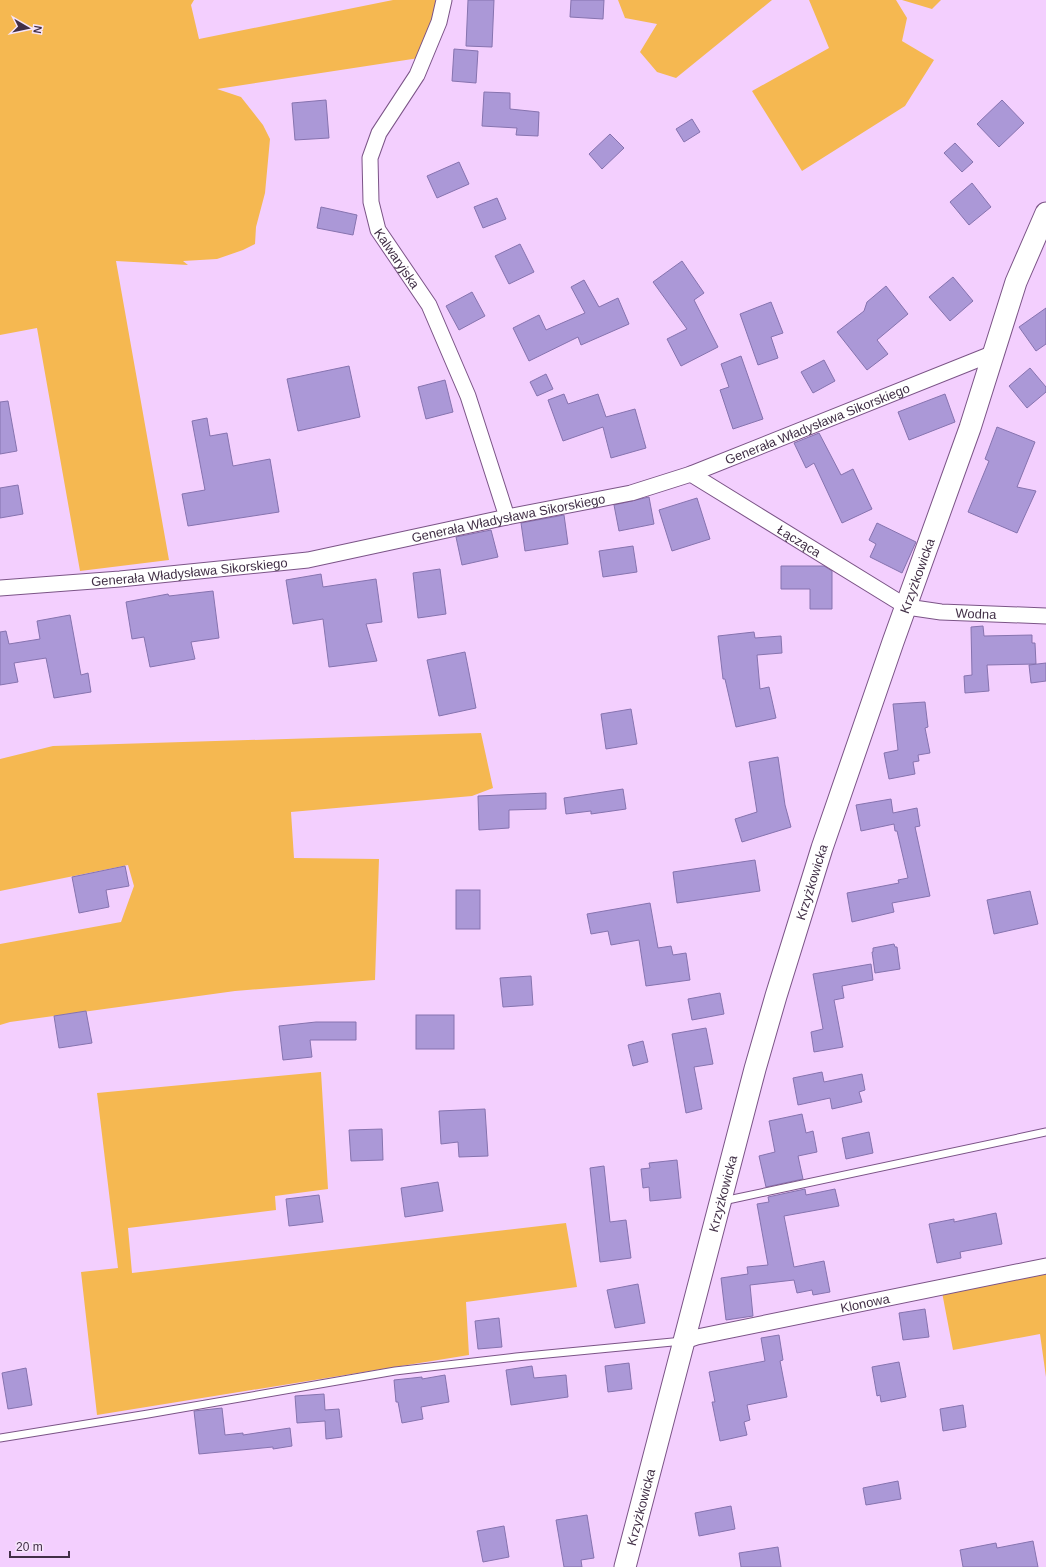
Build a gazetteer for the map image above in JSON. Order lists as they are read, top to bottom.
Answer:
{
  "streets": {
    "street": [
      "Kalwaryjska",
      "Generała Władysława Sikorskiego",
      "Łącząca",
      "Krzyżkowicka",
      "Wodna",
      "Klonowa"
    ]
  },
  "crossings": [
    ["Kalwaryjska", "Generała Władysława Sikorskiego"],
    ["Generała Władysława Sikorskiego", "Łącząca"],
    ["Generała Władysława Sikorskiego", "Krzyżkowicka"],
    ["Łącząca", "Krzyżkowicka"],
    ["Łącząca", "Wodna"],
    ["Krzyżkowicka", "Wodna"],
    ["Krzyżkowicka", "Klonowa"]
  ],
  "scale_bar": "20 m",
  "north": "right"
}
